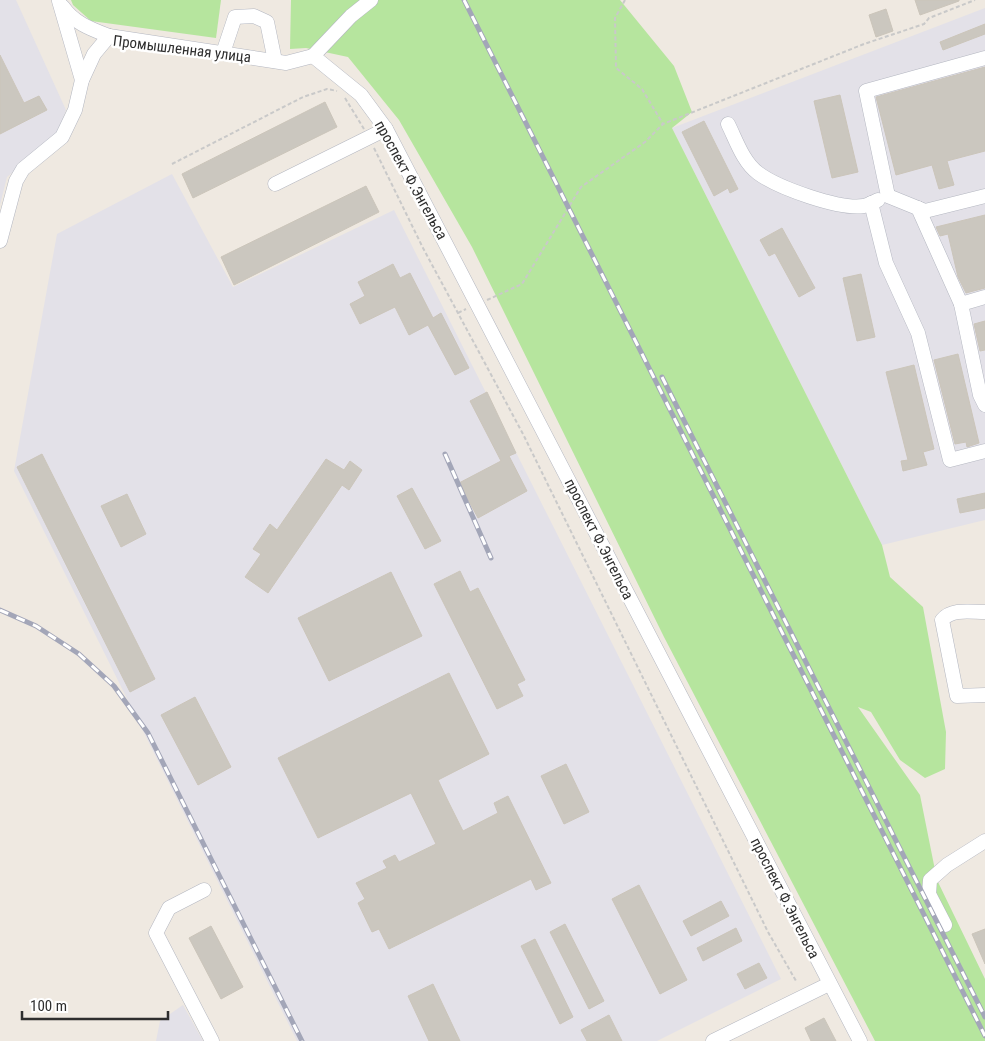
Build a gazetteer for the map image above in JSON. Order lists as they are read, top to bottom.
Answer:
{
  "streets": {
    "street": ["Промышленная улица", "проспект Ф.Энгельса"]
  },
  "crossings": [
    ["Промышленная улица", "проспект Ф.Энгельса"]
  ],
  "scale_bar": "100 m"
}
